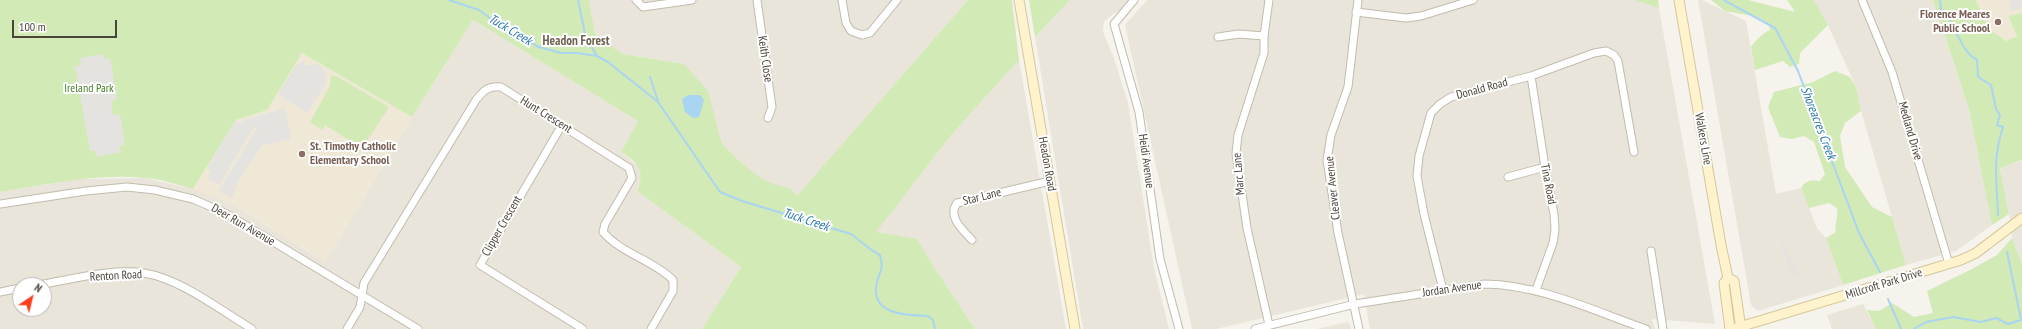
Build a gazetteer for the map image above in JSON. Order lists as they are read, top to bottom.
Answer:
{
  "streets": {
    "street": [
      "Keith Close",
      "Donald Road",
      "Hunt Crescent",
      "Medland Drive",
      "Walkers Line",
      "Heidi Avenue",
      "Headon Road",
      "Marc Lane",
      "Tina Road",
      "Cleaver Avenue",
      "Star Lane",
      "Deer Run Avenue",
      "Clipper Crescent",
      "Renton Road",
      "Millcroft Park Drive",
      "Jordan Avenue"
    ]
  },
  "crossings": [
    ["Donald Road", "Tina Road"],
    ["Donald Road", "Jordan Avenue"],
    ["Hunt Crescent", "Deer Run Avenue"],
    ["Hunt Crescent", "Clipper Crescent"],
    ["Medland Drive", "Millcroft Park Drive"],
    ["Walkers Line", "Millcroft Park Drive"],
    ["Headon Road", "Star Lane"],
    ["Marc Lane", "Jordan Avenue"],
    ["Tina Road", "Jordan Avenue"],
    ["Cleaver Avenue", "Jordan Avenue"]
  ],
  "districts": ["Headon Forest"],
  "water": ["Tuck Creek", "Shoreacres Creek"],
  "parks": ["Ireland Park"],
  "places": ["Florence Meares Public School", "St. Timothy Catholic Elementary School"],
  "scale_bar": "100 m",
  "north": "top right"
}
